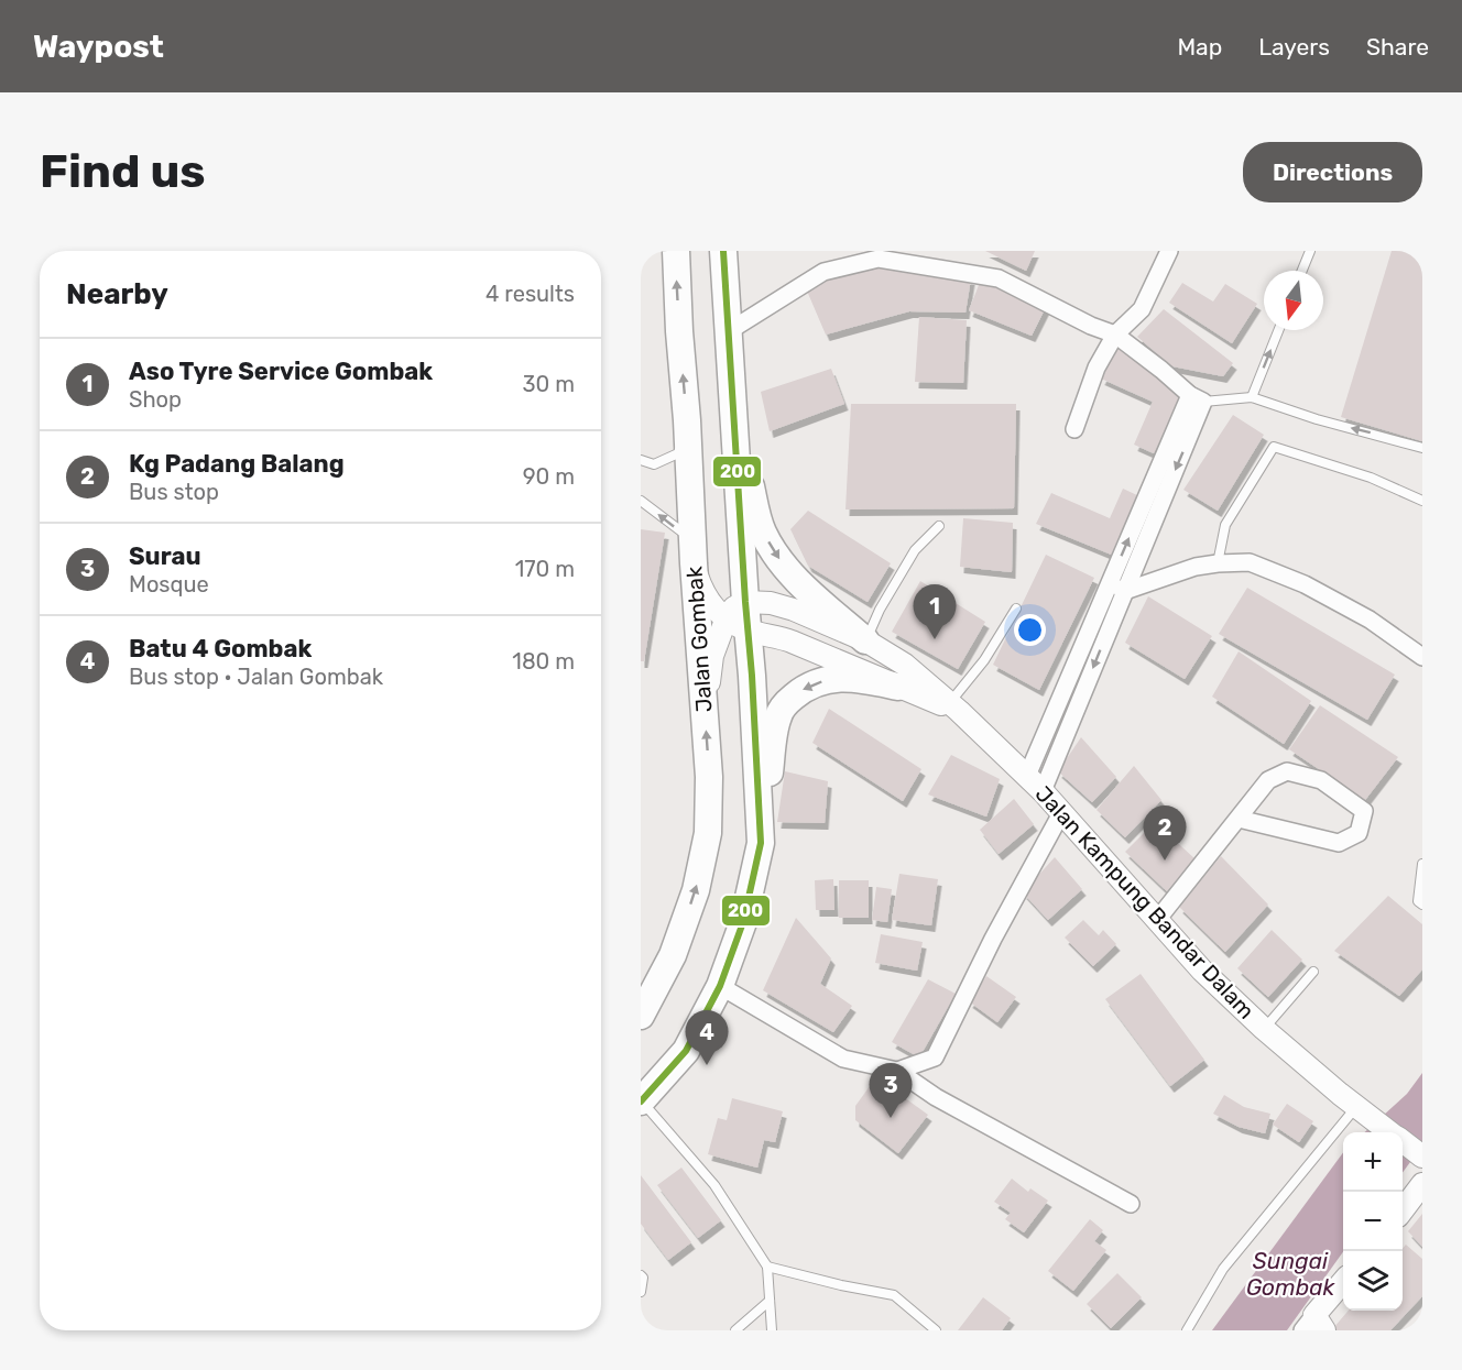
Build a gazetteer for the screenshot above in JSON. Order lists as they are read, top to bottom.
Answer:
{
  "streets": {
    "main road": ["Jalan Gombak"],
    "street": ["Jalan Kampung Bandar Dalam"]
  },
  "water": ["Sungai Gombak"],
  "lines": ["transit line 200"],
  "north": "bottom",
  "page": {
    "header": "Waypost",
    "nav": ["Map", "Layers", "Share"],
    "buttons": "Directions",
    "title": "Find us",
    "heading": ["Nearby", "4 results"],
    "list": [
      {
        "mark": "1",
        "name": "Aso Tyre Service Gombak",
        "note": "Shop",
        "value": "30 m"
      },
      {
        "mark": "2",
        "name": "Kg Padang Balang",
        "note": "Bus stop",
        "value": "90 m"
      },
      {
        "mark": "3",
        "name": "Surau",
        "note": "Mosque",
        "value": "170 m"
      },
      {
        "mark": "4",
        "name": "Batu 4 Gombak",
        "note": "Bus stop · Jalan Gombak",
        "value": "180 m"
      }
    ],
    "pins": [
      "1",
      "2",
      "4",
      "3"
    ],
    "map_buttons": ["+", "−"]
  }
}
